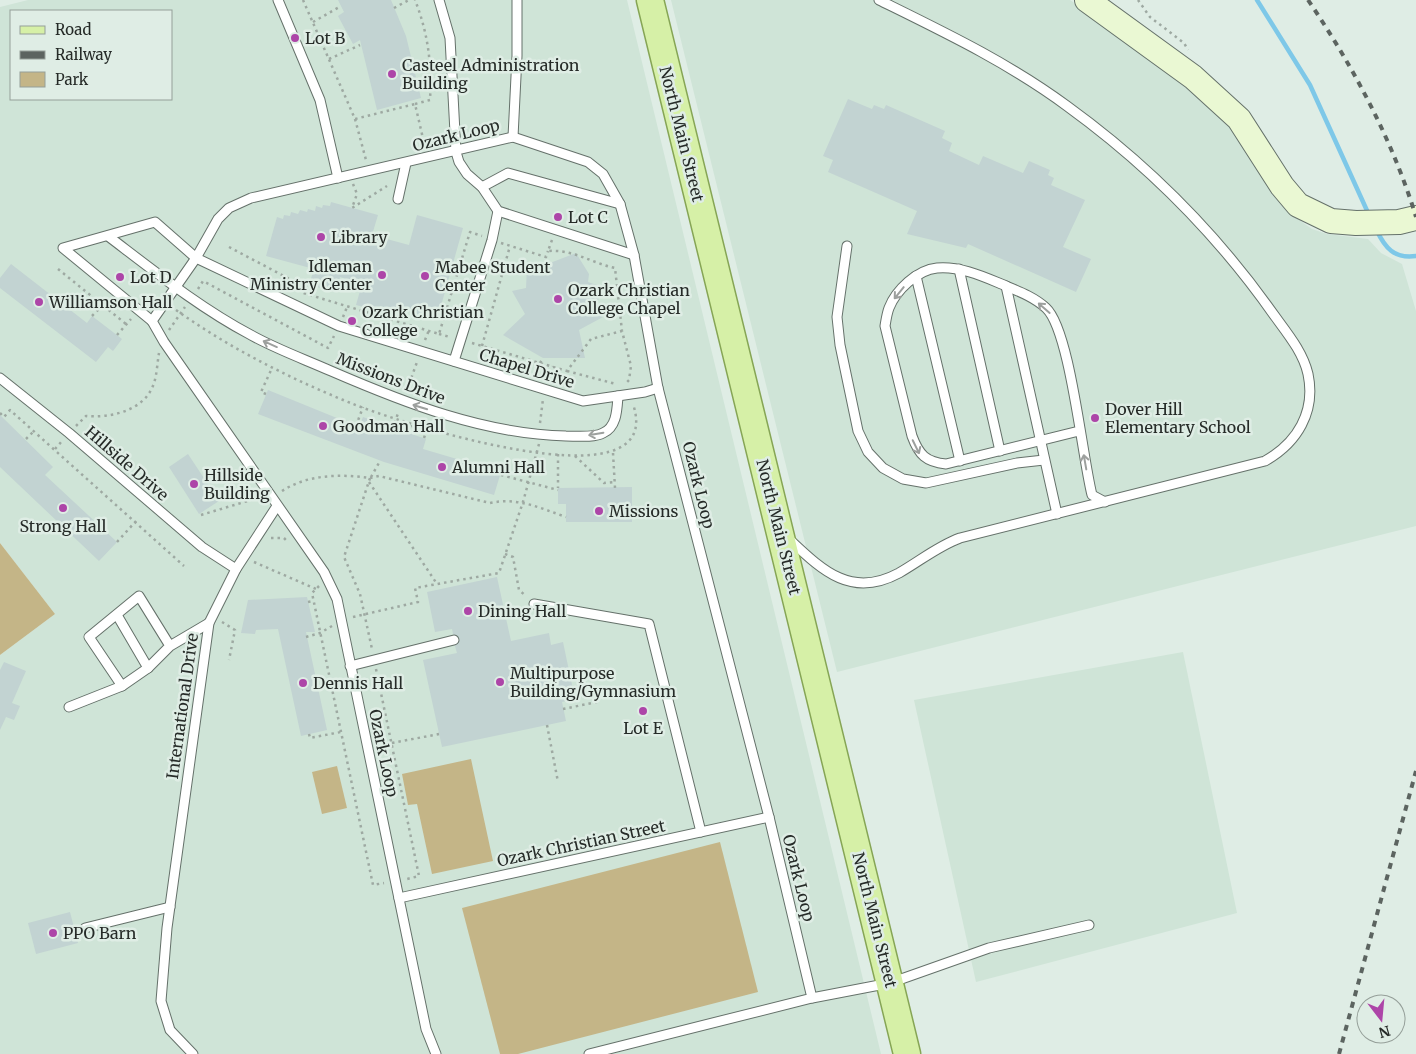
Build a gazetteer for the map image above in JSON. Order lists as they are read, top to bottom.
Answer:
{
  "streets": {
    "main road": ["North Main Street"],
    "lane": [
      "Ozark Loop",
      "Chapel Drive",
      "Missions Drive",
      "Hillside Drive",
      "International Drive",
      "Ozark Christian Street"
    ]
  },
  "crossings": [
    ["Ozark Loop", "Chapel Drive"],
    ["Ozark Loop", "Missions Drive"],
    ["Ozark Loop", "International Drive"],
    ["Ozark Loop", "Ozark Christian Street"],
    ["Chapel Drive", "Missions Drive"],
    ["Hillside Drive", "International Drive"]
  ],
  "one_way": ["Missions Drive"],
  "places": [
    "Lot B",
    "Casteel Administration Building",
    "Lot C",
    "Library",
    "Idleman Ministry Center",
    "Mabee Student Center",
    "Lot D",
    "Ozark Christian College Chapel",
    "Williamson Hall",
    "Ozark Christian College",
    "Dover Hill Elementary School",
    "Goodman Hall",
    "Alumni Hall",
    "Hillside Building",
    "Strong Hall",
    "Missions",
    "Dining Hall",
    "Multipurpose Building/Gymnasium",
    "Dennis Hall",
    "Lot E",
    "PPO Barn"
  ],
  "legend": ["Road", "Railway", "Park"],
  "north": "bottom"
}
